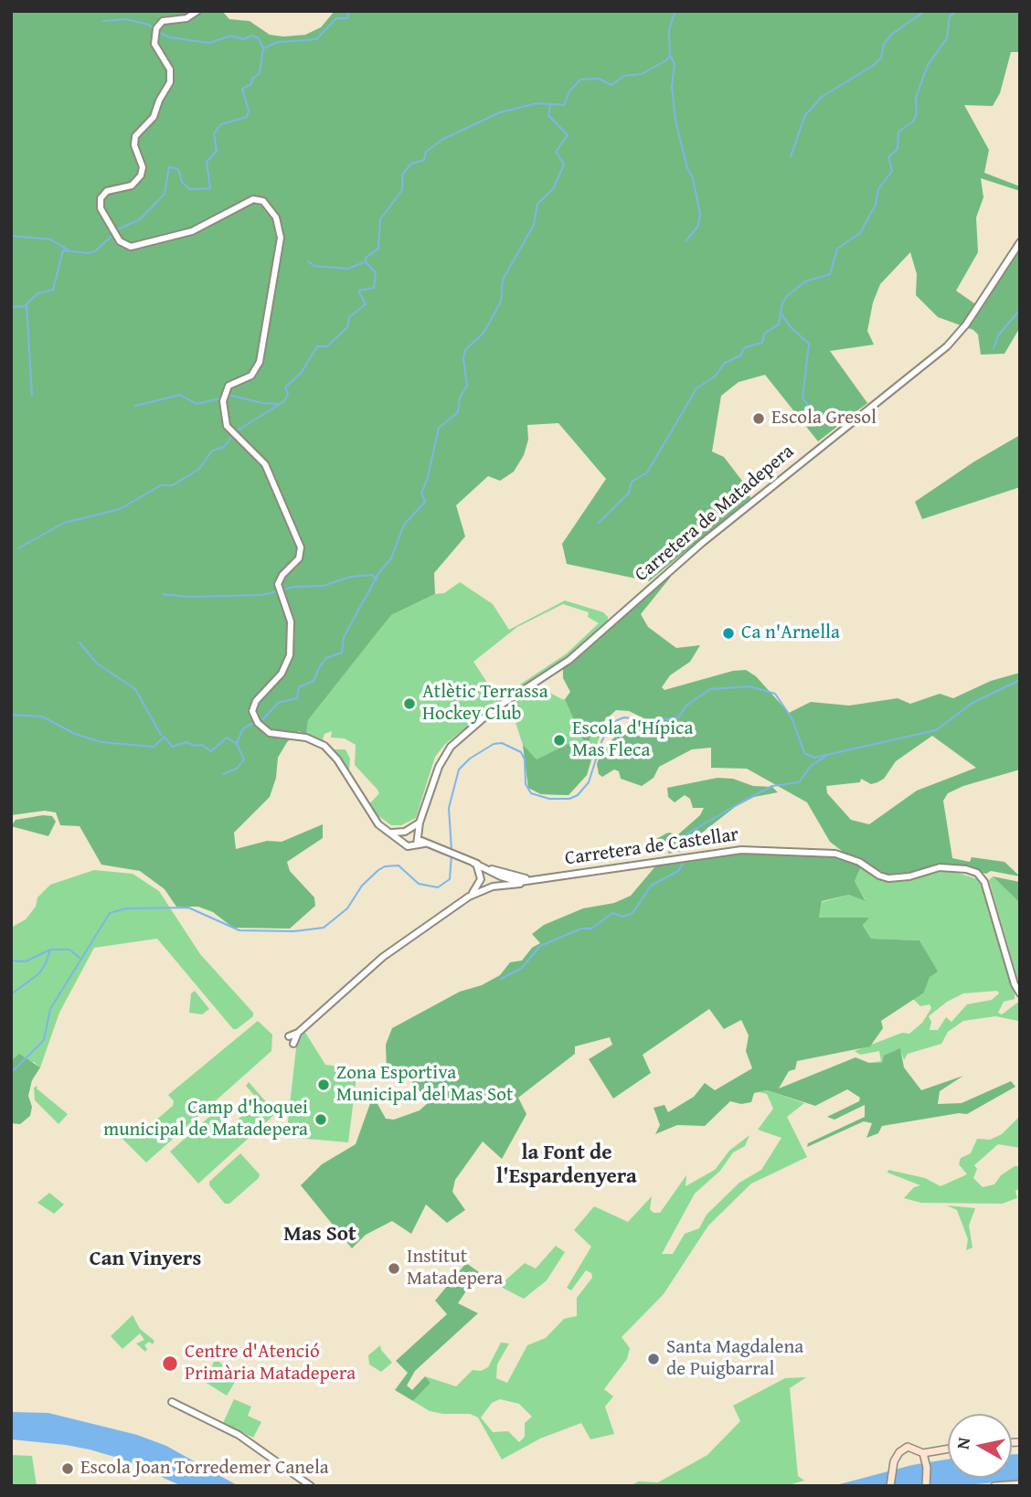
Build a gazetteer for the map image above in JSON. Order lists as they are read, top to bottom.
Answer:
{
  "streets": {
    "street": ["Carretera de Matadepera", "Carretera de Castellar"]
  },
  "districts": ["la Font de l'Espardenyera", "Mas Sot", "Can Vinyers"],
  "places": [
    "Escola Gresol",
    "Ca n'Arnella",
    "Atlètic Terrassa Hockey Club",
    "Escola d'Hípica Mas Fleca",
    "Zona Esportiva Municipal del Mas Sot",
    "Camp d'hoquei municipal de Matadepera",
    "Institut Matadepera",
    "Santa Magdalena de Puigbarral",
    "Centre d'Atenció Primària Matadepera",
    "Escola Joan Torredemer Canela"
  ],
  "north": "left"
}
